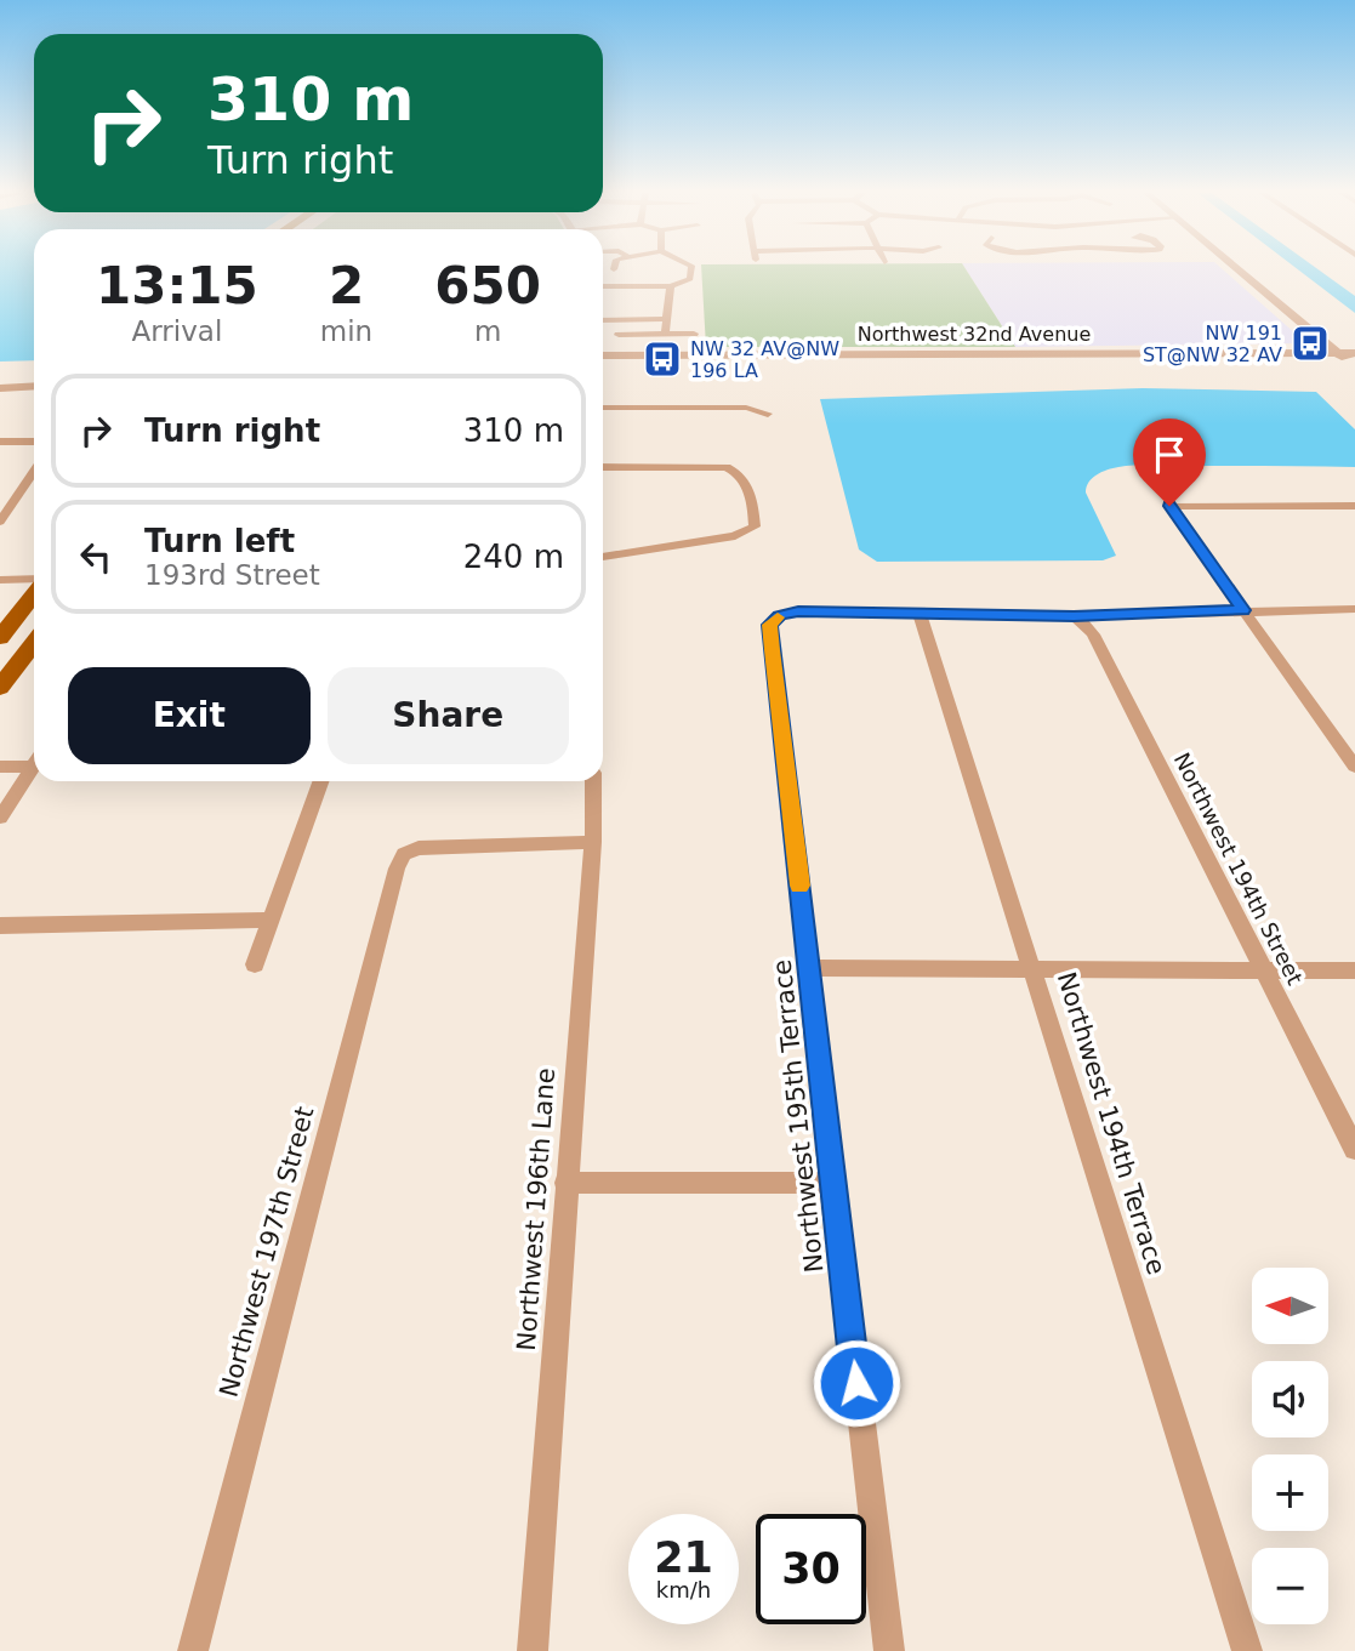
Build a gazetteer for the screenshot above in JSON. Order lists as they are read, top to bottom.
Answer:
{
  "streets": {
    "street": [
      "Northwest 32nd Avenue",
      "Northwest 194th Street",
      "Northwest 195th Terrace",
      "Northwest 194th Terrace",
      "Northwest 196th Lane",
      "Northwest 197th Street"
    ]
  },
  "crossings": [
    ["Northwest 195th Terrace", "Northwest 194th Terrace"],
    ["Northwest 196th Lane", "Northwest 197th Street"]
  ],
  "places": {
    "bus stop": ["NW 191 ST@NW 32 AV", "NW 32 AV@NW 196 LA"]
  },
  "north": "left",
  "page": {
    "turn": ["310 m", "Turn right"],
    "eta": [
      "13:15",
      "Arrival",
      "2",
      "min",
      "650",
      "m"
    ],
    "list": [
      {
        "name": "Turn right",
        "value": "310 m"
      },
      {
        "name": "Turn left",
        "note": "193rd Street",
        "value": "240 m"
      }
    ],
    "buttons": ["Exit", "Share"],
    "map_buttons": ["+", "−"],
    "speed": "21 km/h",
    "limit": "30"
  }
}
